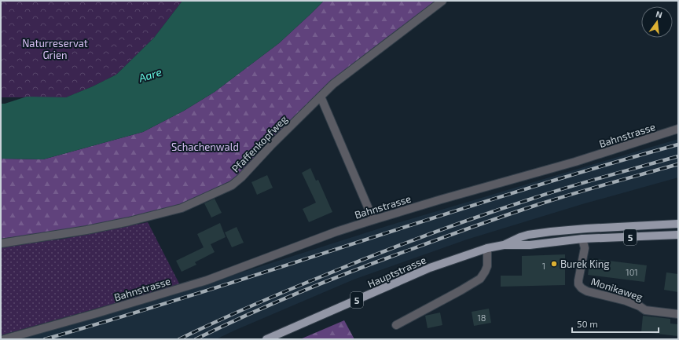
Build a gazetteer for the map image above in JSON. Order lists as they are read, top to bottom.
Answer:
{
  "streets": {
    "main road": ["5", "Hauptstrasse"],
    "street": ["Bahnstrasse", "Pfaffenkopfweg", "Monikaweg"]
  },
  "crossings": [
    ["Hauptstrasse", "Monikaweg"]
  ],
  "water": ["Aare"],
  "parks": ["Naturreservat Grien", "Schachenwald"],
  "places": ["Burek King"],
  "house_numbers": ["1", "101", "18"],
  "scale_bar": "50 m",
  "north": "top"
}
